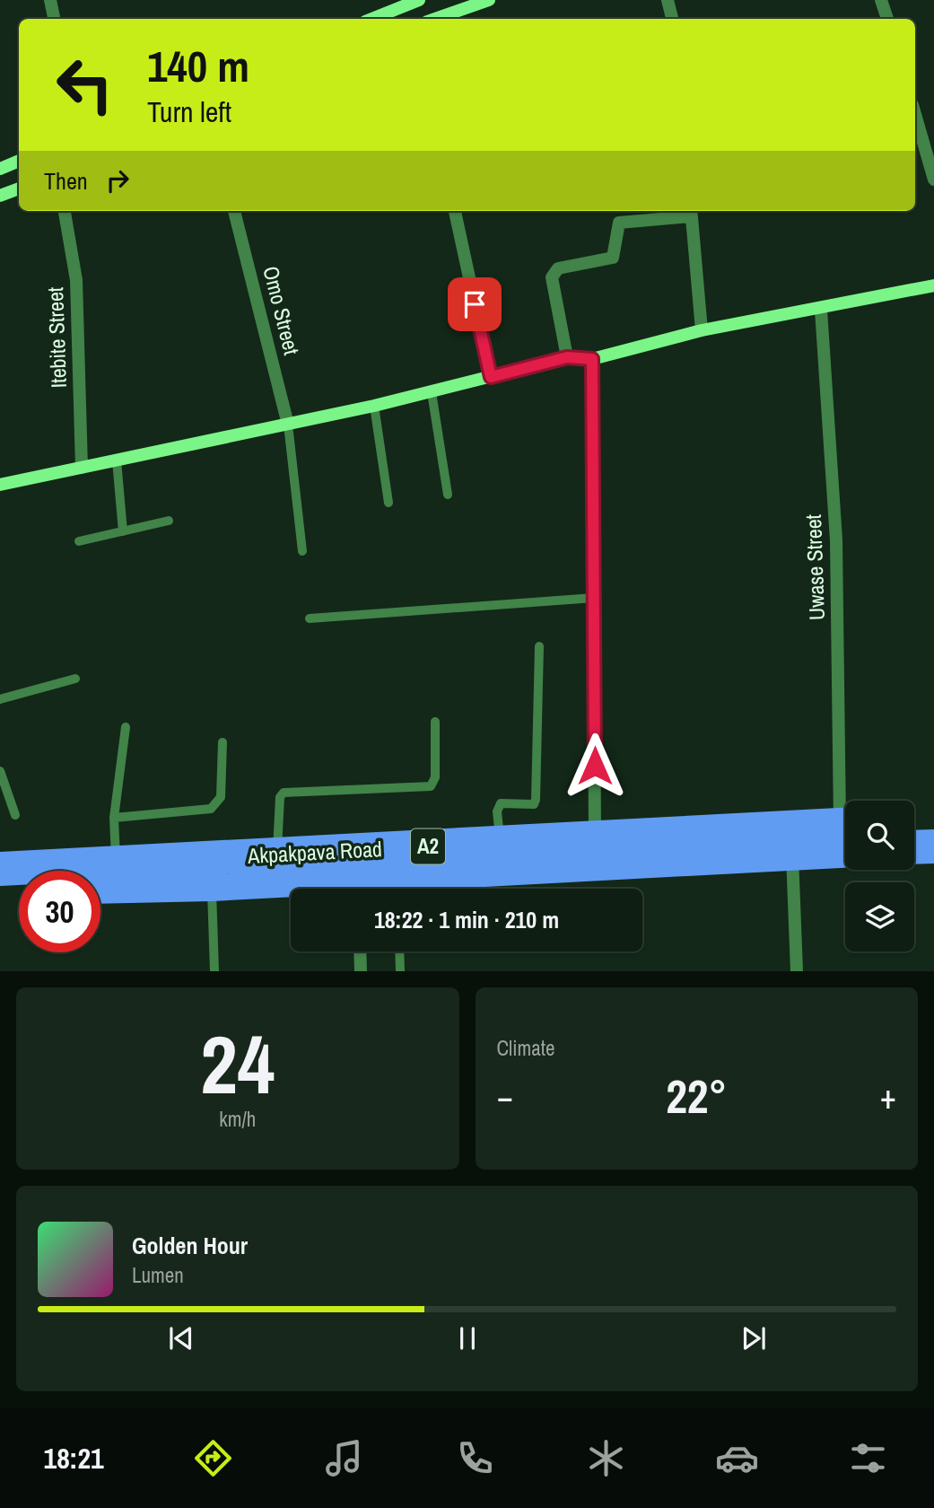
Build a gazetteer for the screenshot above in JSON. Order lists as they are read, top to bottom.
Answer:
{
  "streets": {
    "highway": ["A2", "Akpakpava Road"],
    "street": ["Omo Street", "Itebite Street", "Uwase Street"]
  },
  "page": {
    "turn": ["140 m", "Turn left"],
    "then": "Then",
    "limit": "30",
    "trip": "18:22 · 1 min · 210 m",
    "tile": [
      ["24", "km/h"],
      "Climate"
    ],
    "heat": ["−", "22°", "+"],
    "song": ["Golden Hour", "Lumen"],
    "tabs": "18:21"
  }
}
